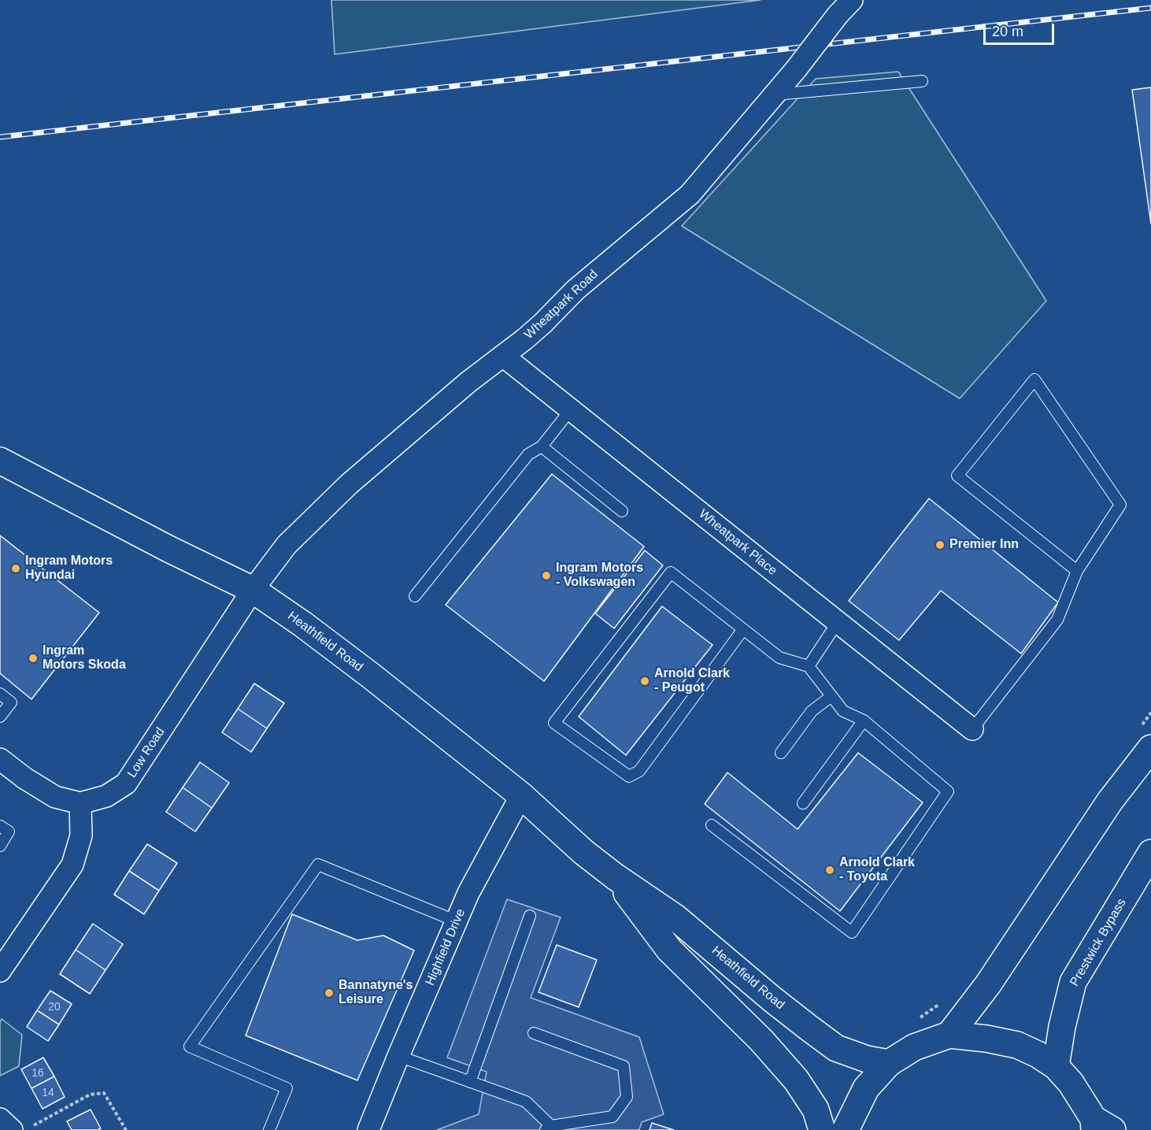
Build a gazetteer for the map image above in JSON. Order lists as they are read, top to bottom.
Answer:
{
  "streets": {
    "main road": ["Heathfield Road", "Prestwick Bypass"],
    "street": [
      "Wheatpark Road",
      "Wheatpark Place",
      "Low Road",
      "Highfield Drive"
    ]
  },
  "crossings": [
    ["Wheatpark Road", "Wheatpark Place"],
    ["Wheatpark Road", "Heathfield Road"],
    ["Wheatpark Road", "Low Road"],
    ["Heathfield Road", "Low Road"],
    ["Heathfield Road", "Highfield Drive"]
  ],
  "places": [
    "Premier Inn",
    "Ingram Motors Hyundai",
    "Ingram Motors - Volkswagen",
    "Ingram Motors Skoda",
    "Arnold Clark - Peugot",
    "Arnold Clark - Toyota",
    "Bannatyne's Leisure"
  ],
  "house_numbers": ["20", "16", "14"],
  "scale_bar": "20 m"
}
